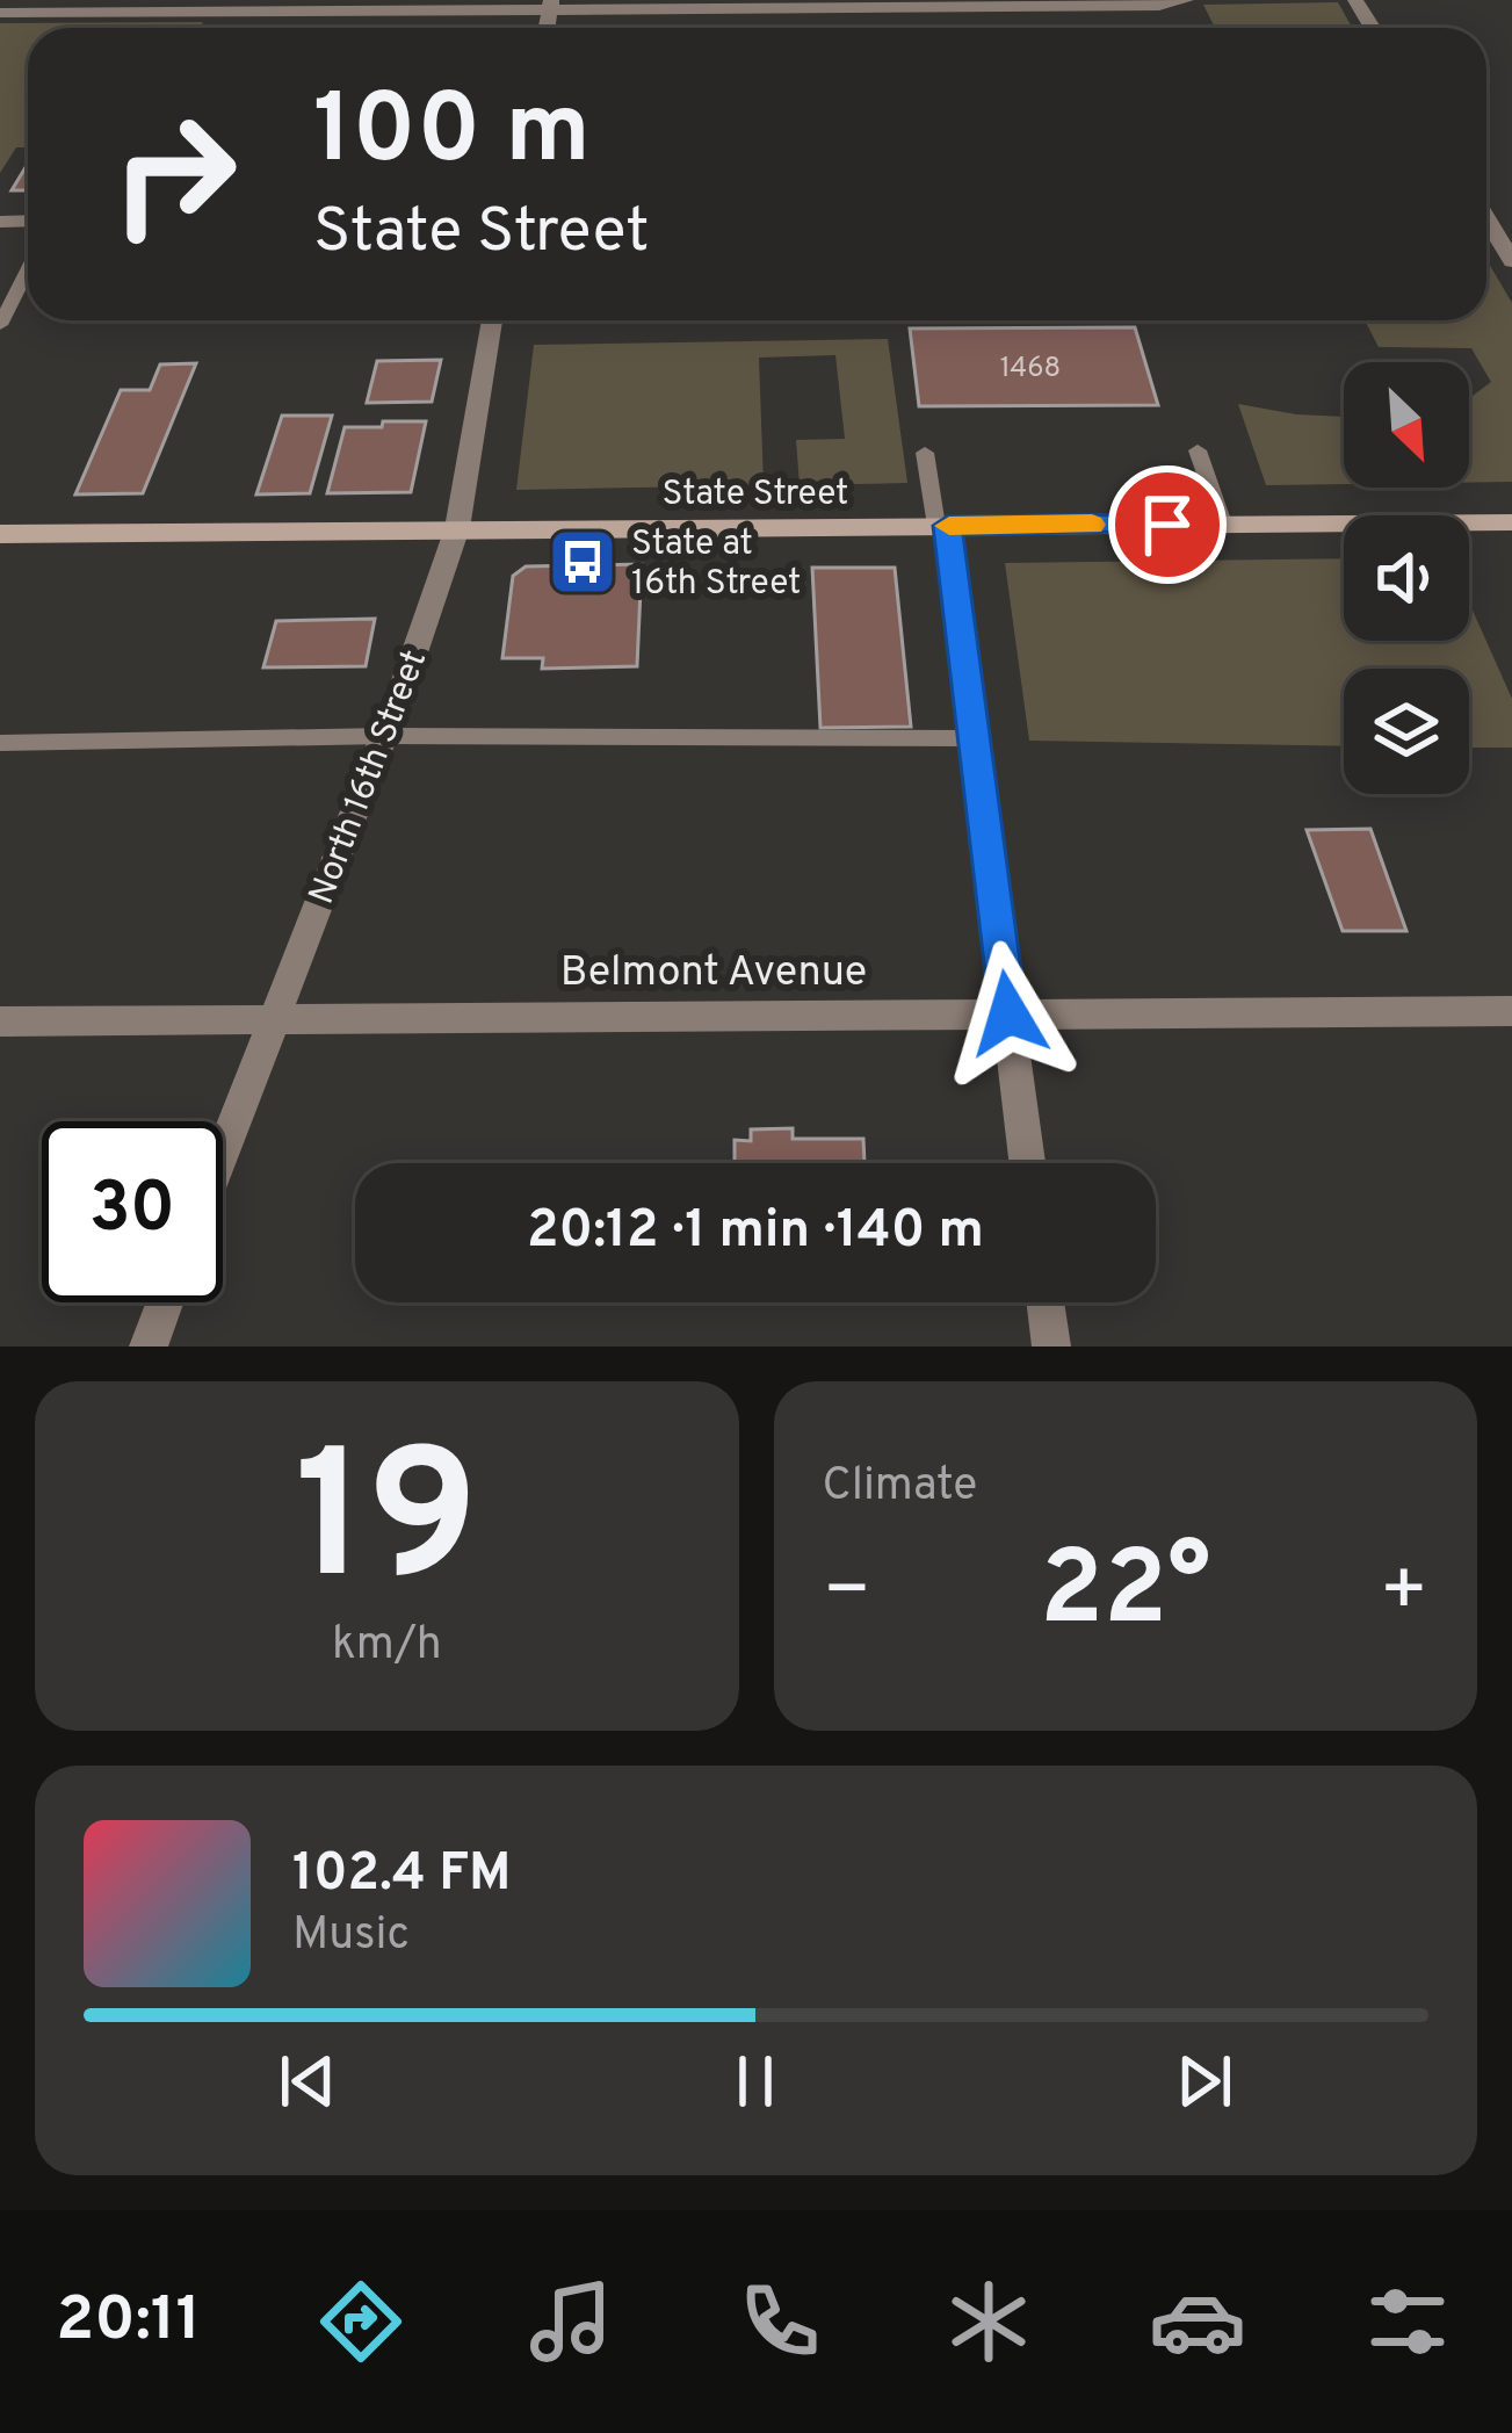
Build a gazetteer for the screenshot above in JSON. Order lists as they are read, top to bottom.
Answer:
{
  "streets": {
    "main road": ["State Street"],
    "street": ["North 16th Street", "Belmont Avenue"]
  },
  "crossings": [
    ["State Street", "North 16th Street"],
    ["North 16th Street", "Belmont Avenue"]
  ],
  "places": {
    "bus stop": ["State at 16th Street"]
  },
  "house_numbers": ["1468"],
  "north": "bottom right",
  "page": {
    "turn": ["100 m", "State Street"],
    "limit": "30",
    "trip": "20:12 · 1 min · 140 m",
    "tile": [
      ["19", "km/h"],
      "Climate"
    ],
    "heat": ["−", "22°", "+"],
    "song": ["102.4 FM", "Music"],
    "tabs": "20:11"
  }
}
